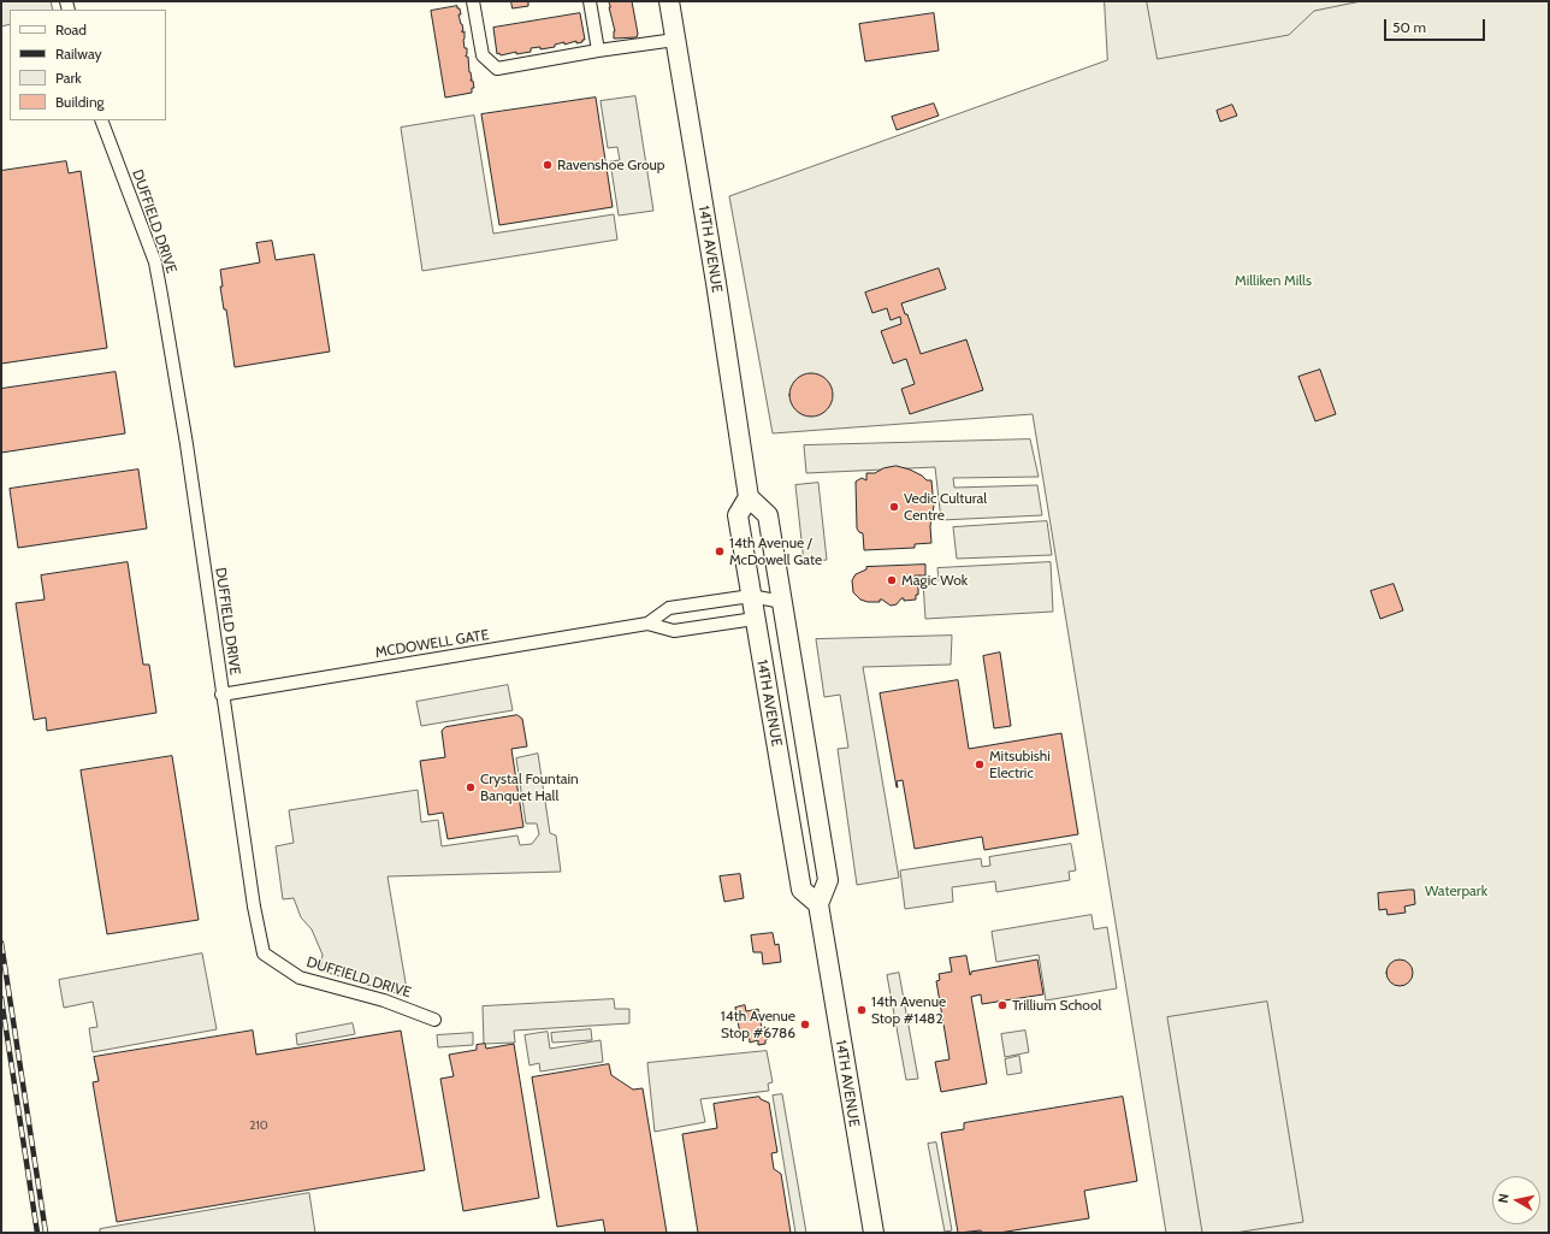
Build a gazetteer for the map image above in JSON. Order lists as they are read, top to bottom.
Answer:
{
  "streets": {
    "main road": ["14TH AVENUE"],
    "street": ["DUFFIELD DRIVE", "MCDOWELL GATE"]
  },
  "crossings": [
    ["DUFFIELD DRIVE", "MCDOWELL GATE"],
    ["14TH AVENUE", "MCDOWELL GATE"]
  ],
  "parks": ["Milliken Mills", "Waterpark"],
  "places": [
    "Ravenshoe Group",
    "Vedic Cultural Centre",
    "14th Avenue / McDowell Gate",
    "Magic Wok",
    "Mitsubishi Electric",
    "Crystal Fountain Banquet Hall",
    "Trillium School",
    "14th Avenue Stop #1482",
    "14th Avenue Stop #6786"
  ],
  "house_numbers": ["210"],
  "legend": [
    "Road",
    "Railway",
    "Park",
    "Building"
  ],
  "scale_bar": "50 m",
  "north": "left"
}
